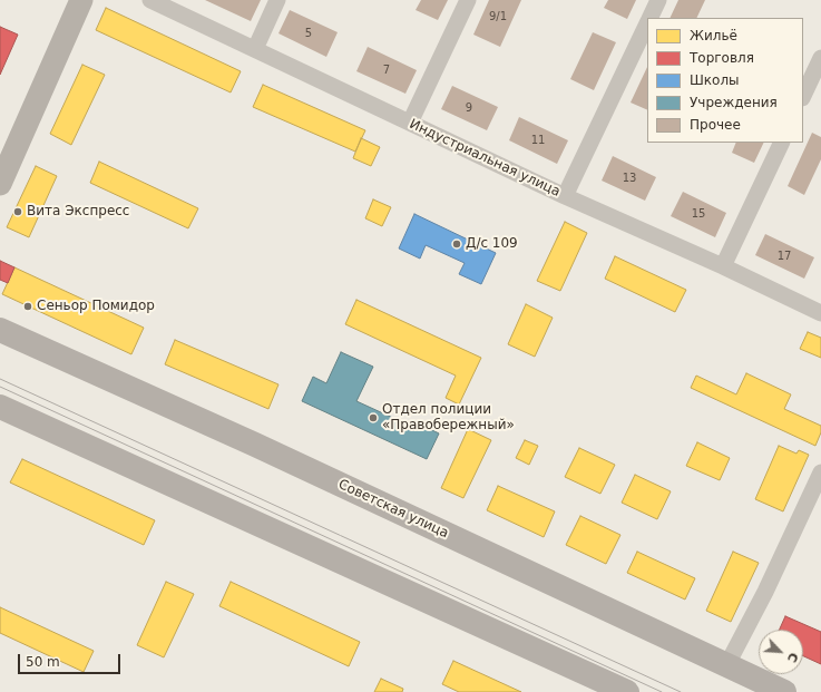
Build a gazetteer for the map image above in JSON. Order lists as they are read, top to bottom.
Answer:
{
  "streets": {
    "main road": ["Советская улица"],
    "street": ["Индустриальная улица"]
  },
  "places": [
    "Вита Экспресс",
    "Д/с 109",
    "Сеньор Помидор",
    "Отдел полиции «Правобережный»"
  ],
  "house_numbers": [
    "9/1",
    "5",
    "7",
    "9",
    "11",
    "13",
    "15",
    "17"
  ],
  "legend": [
    "Жильё",
    "Торговля",
    "Школы",
    "Учреждения",
    "Прочее"
  ],
  "scale_bar": "50 m",
  "north": "bottom right"
}
